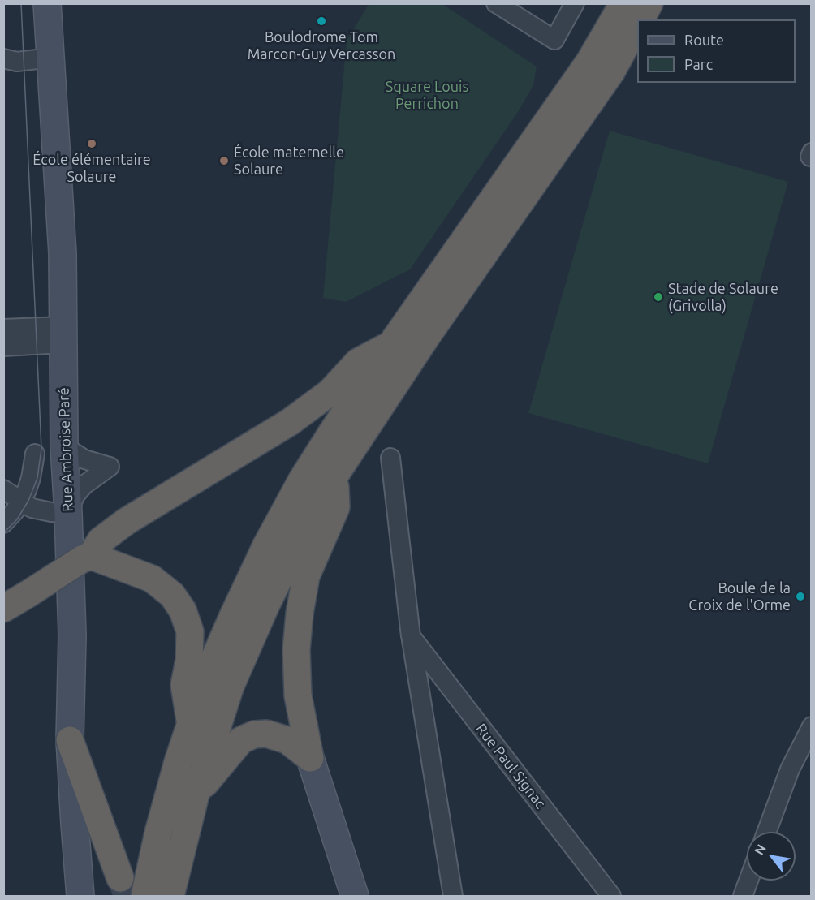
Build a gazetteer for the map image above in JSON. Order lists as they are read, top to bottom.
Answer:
{
  "streets": {
    "main road": ["Rue Ambroise Paré"],
    "street": ["Rue Paul Signac"]
  },
  "parks": ["Square Louis Perrichon"],
  "places": [
    "Boulodrome Tom Marcon-Guy Vercasson",
    "École élémentaire Solaure",
    "École maternelle Solaure",
    "Stade de Solaure (Grivolla)",
    "Boule de la Croix de l'Orme"
  ],
  "legend": ["Route", "Parc"],
  "north": "top left"
}
